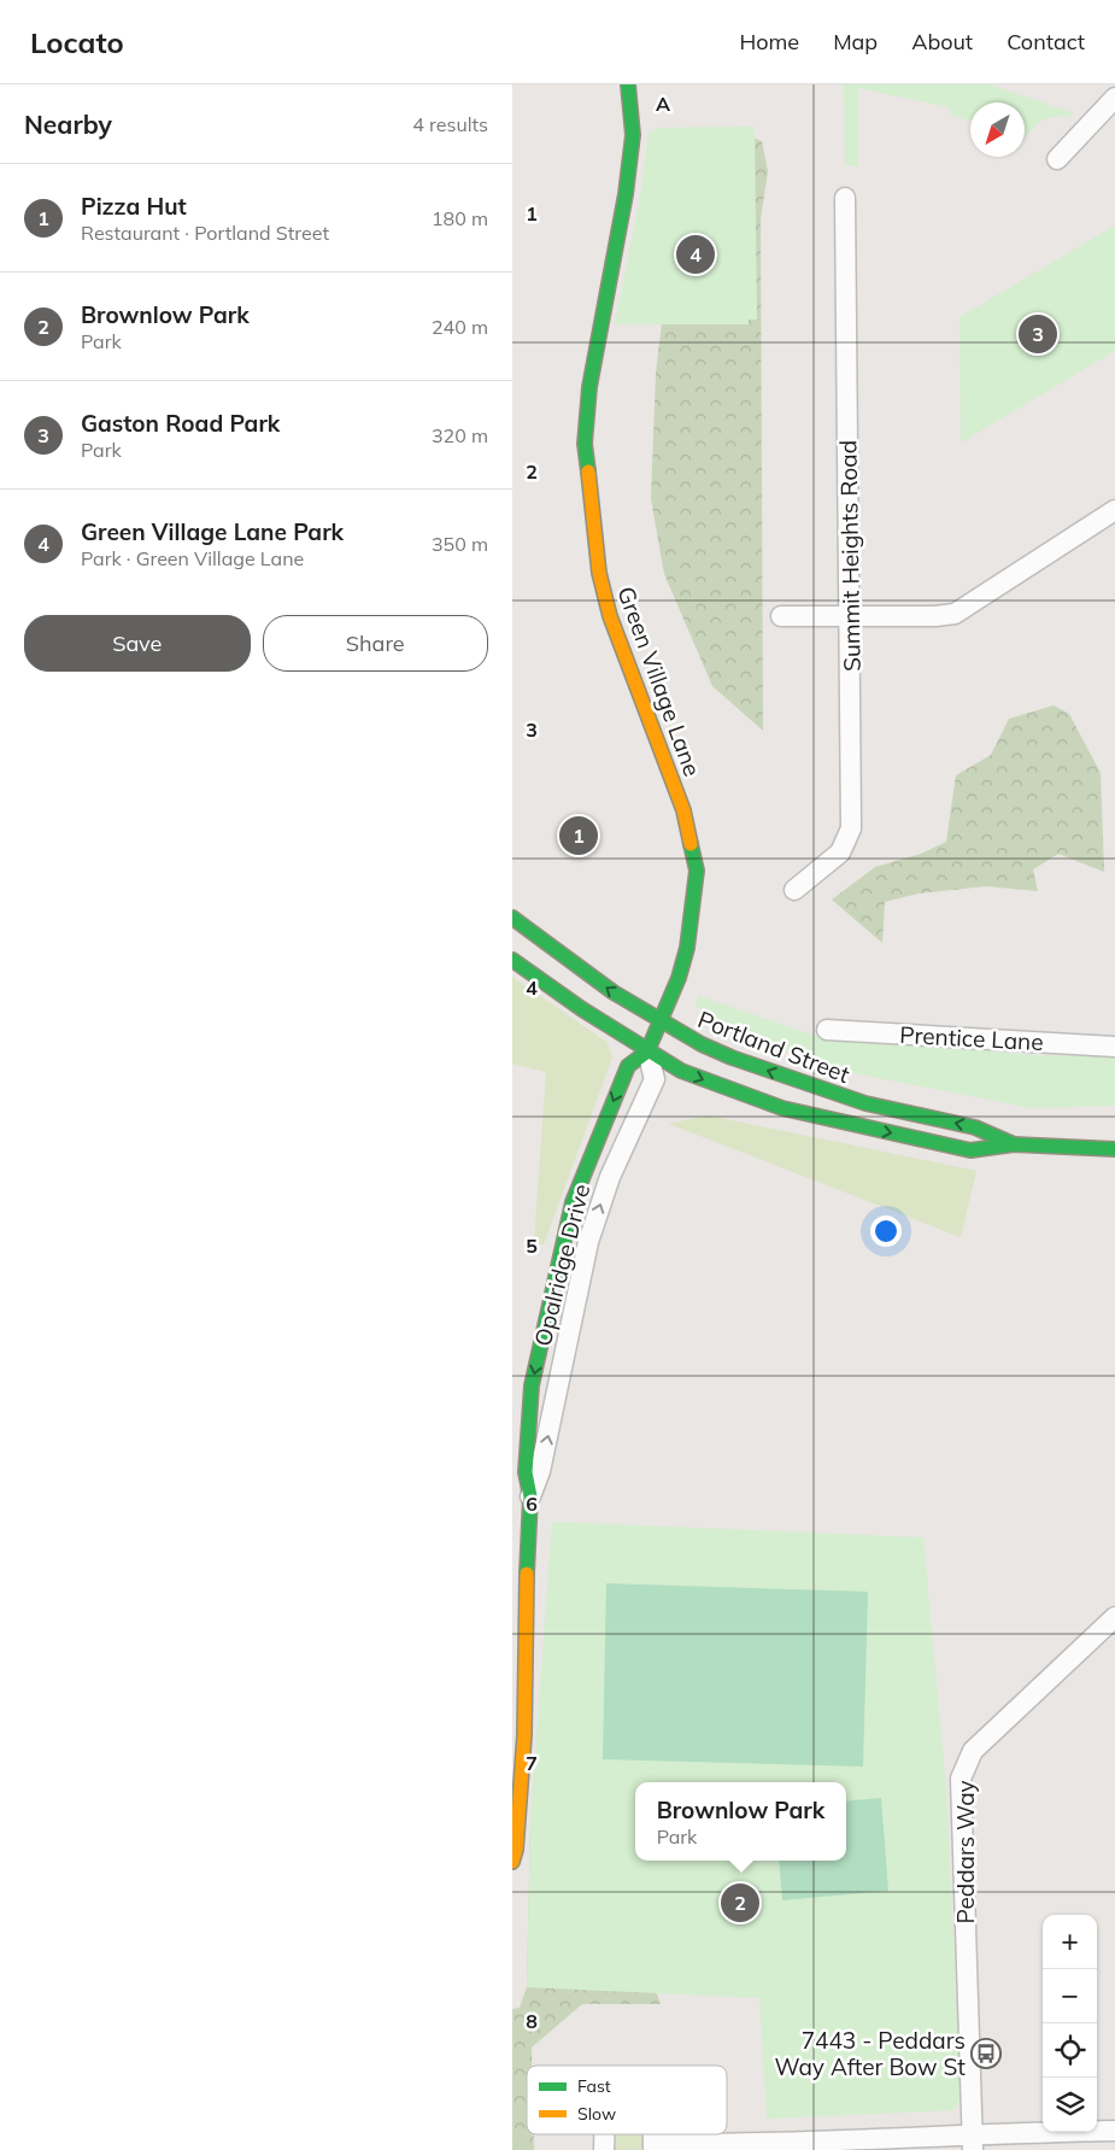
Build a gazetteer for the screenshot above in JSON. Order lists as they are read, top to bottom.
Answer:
{
  "streets": {
    "street": [
      "Summit Heights Road",
      "Green Village Lane",
      "Prentice Lane",
      "Portland Street",
      "Opalridge Drive",
      "Peddars Way"
    ]
  },
  "crossings": [
    ["Green Village Lane", "Portland Street"],
    ["Green Village Lane", "Opalridge Drive"],
    ["Portland Street", "Opalridge Drive"]
  ],
  "places": {
    "bus stop": ["7443 - Peddars Way After Bow St"]
  },
  "legend": ["Fast", "Slow"],
  "north": "bottom left",
  "page": {
    "header": "Locato",
    "nav": [
      "Home",
      "Map",
      "About",
      "Contact"
    ],
    "heading": ["Nearby", "4 results"],
    "list": [
      {
        "mark": "1",
        "name": "Pizza Hut",
        "note": "Restaurant · Portland Street",
        "value": "180 m"
      },
      {
        "mark": "2",
        "name": "Brownlow Park",
        "note": "Park",
        "value": "240 m"
      },
      {
        "mark": "3",
        "name": "Gaston Road Park",
        "note": "Park",
        "value": "320 m"
      },
      {
        "mark": "4",
        "name": "Green Village Lane Park",
        "note": "Park · Green Village Lane",
        "value": "350 m"
      }
    ],
    "pins": [
      "4",
      "3",
      "1",
      "2"
    ],
    "buttons": ["Save", "Share"],
    "popup": ["Brownlow Park", "Park"],
    "map_buttons": ["+", "−"]
  },
  "grid": {
    "columns": ["A"],
    "rows": [
      "1",
      "2",
      "3",
      "4",
      "5",
      "6",
      "7",
      "8"
    ]
  }
}
